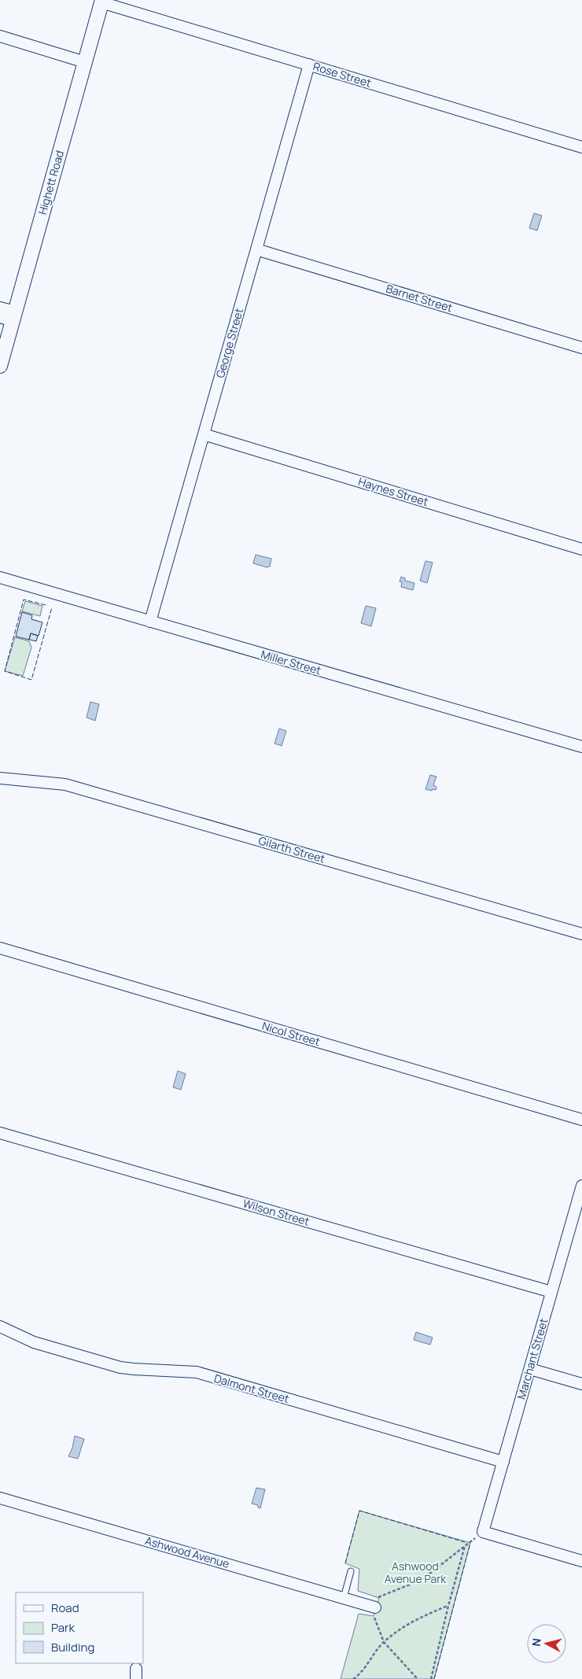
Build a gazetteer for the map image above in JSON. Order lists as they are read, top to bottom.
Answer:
{
  "streets": {
    "street": [
      "Rose Street",
      "Highett Road",
      "Barnet Street",
      "George Street",
      "Haynes Street",
      "Miller Street",
      "Gilarth Street",
      "Nicol Street",
      "Wilson Street",
      "Marchant Street",
      "Dalmont Street",
      "Ashwood Avenue"
    ]
  },
  "crossings": [
    ["Rose Street", "Highett Road"],
    ["Rose Street", "George Street"],
    ["Barnet Street", "George Street"],
    ["George Street", "Haynes Street"],
    ["George Street", "Miller Street"],
    ["Wilson Street", "Marchant Street"],
    ["Marchant Street", "Dalmont Street"]
  ],
  "parks": ["Ashwood Avenue Park"],
  "legend": ["Road", "Park", "Building"],
  "north": "left"
}
